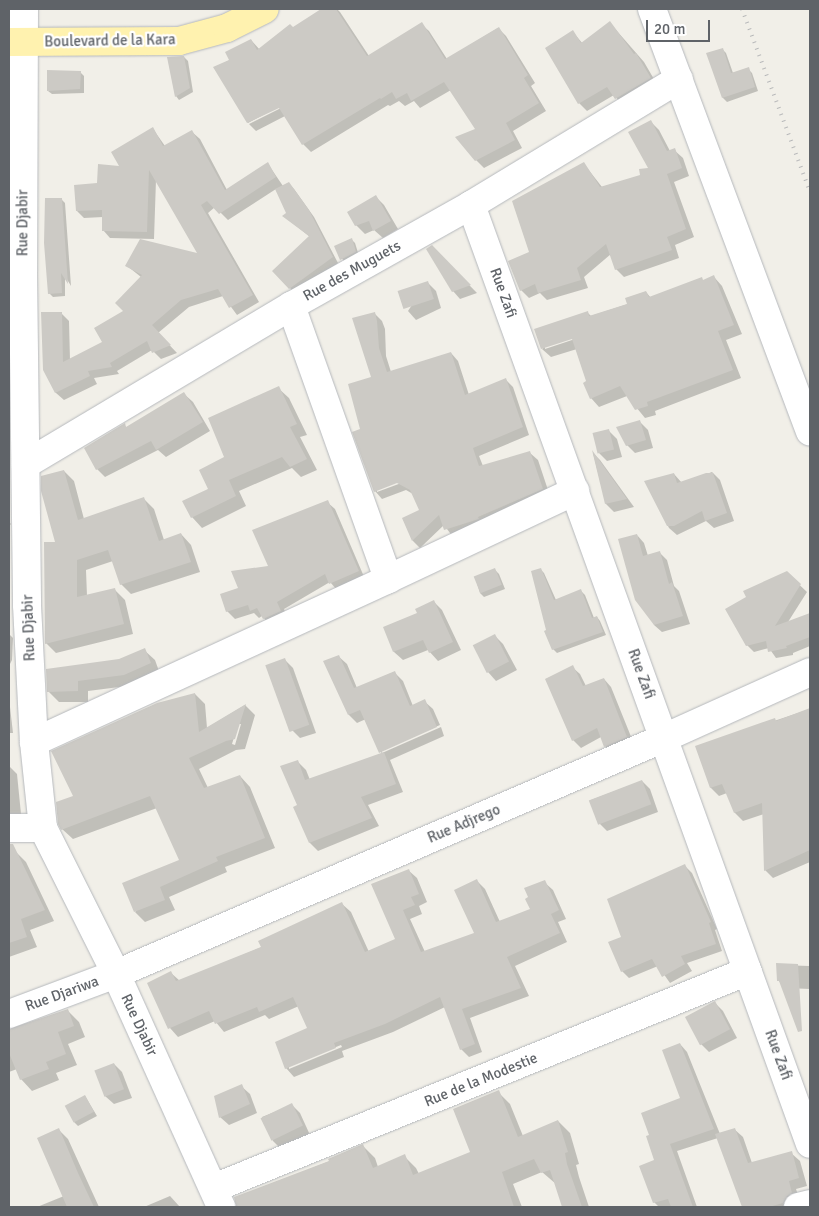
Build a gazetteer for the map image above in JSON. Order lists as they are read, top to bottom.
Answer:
{
  "streets": {
    "main road": ["Boulevard de la Kara"],
    "street": [
      "Rue Djabir",
      "Rue des Muguets",
      "Rue Zafi",
      "Rue Adjrego",
      "Rue Djariwa",
      "Rue de la Modestie"
    ]
  },
  "crossings": [
    ["Boulevard de la Kara", "Rue Djabir"],
    ["Rue Djabir", "Rue des Muguets"],
    ["Rue Djabir", "Rue Adjrego"],
    ["Rue Djabir", "Rue Djariwa"],
    ["Rue Djabir", "Rue de la Modestie"],
    ["Rue des Muguets", "Rue Zafi"],
    ["Rue Zafi", "Rue Adjrego"],
    ["Rue Zafi", "Rue de la Modestie"],
    ["Rue Adjrego", "Rue Djariwa"]
  ],
  "scale_bar": "20 m"
}
